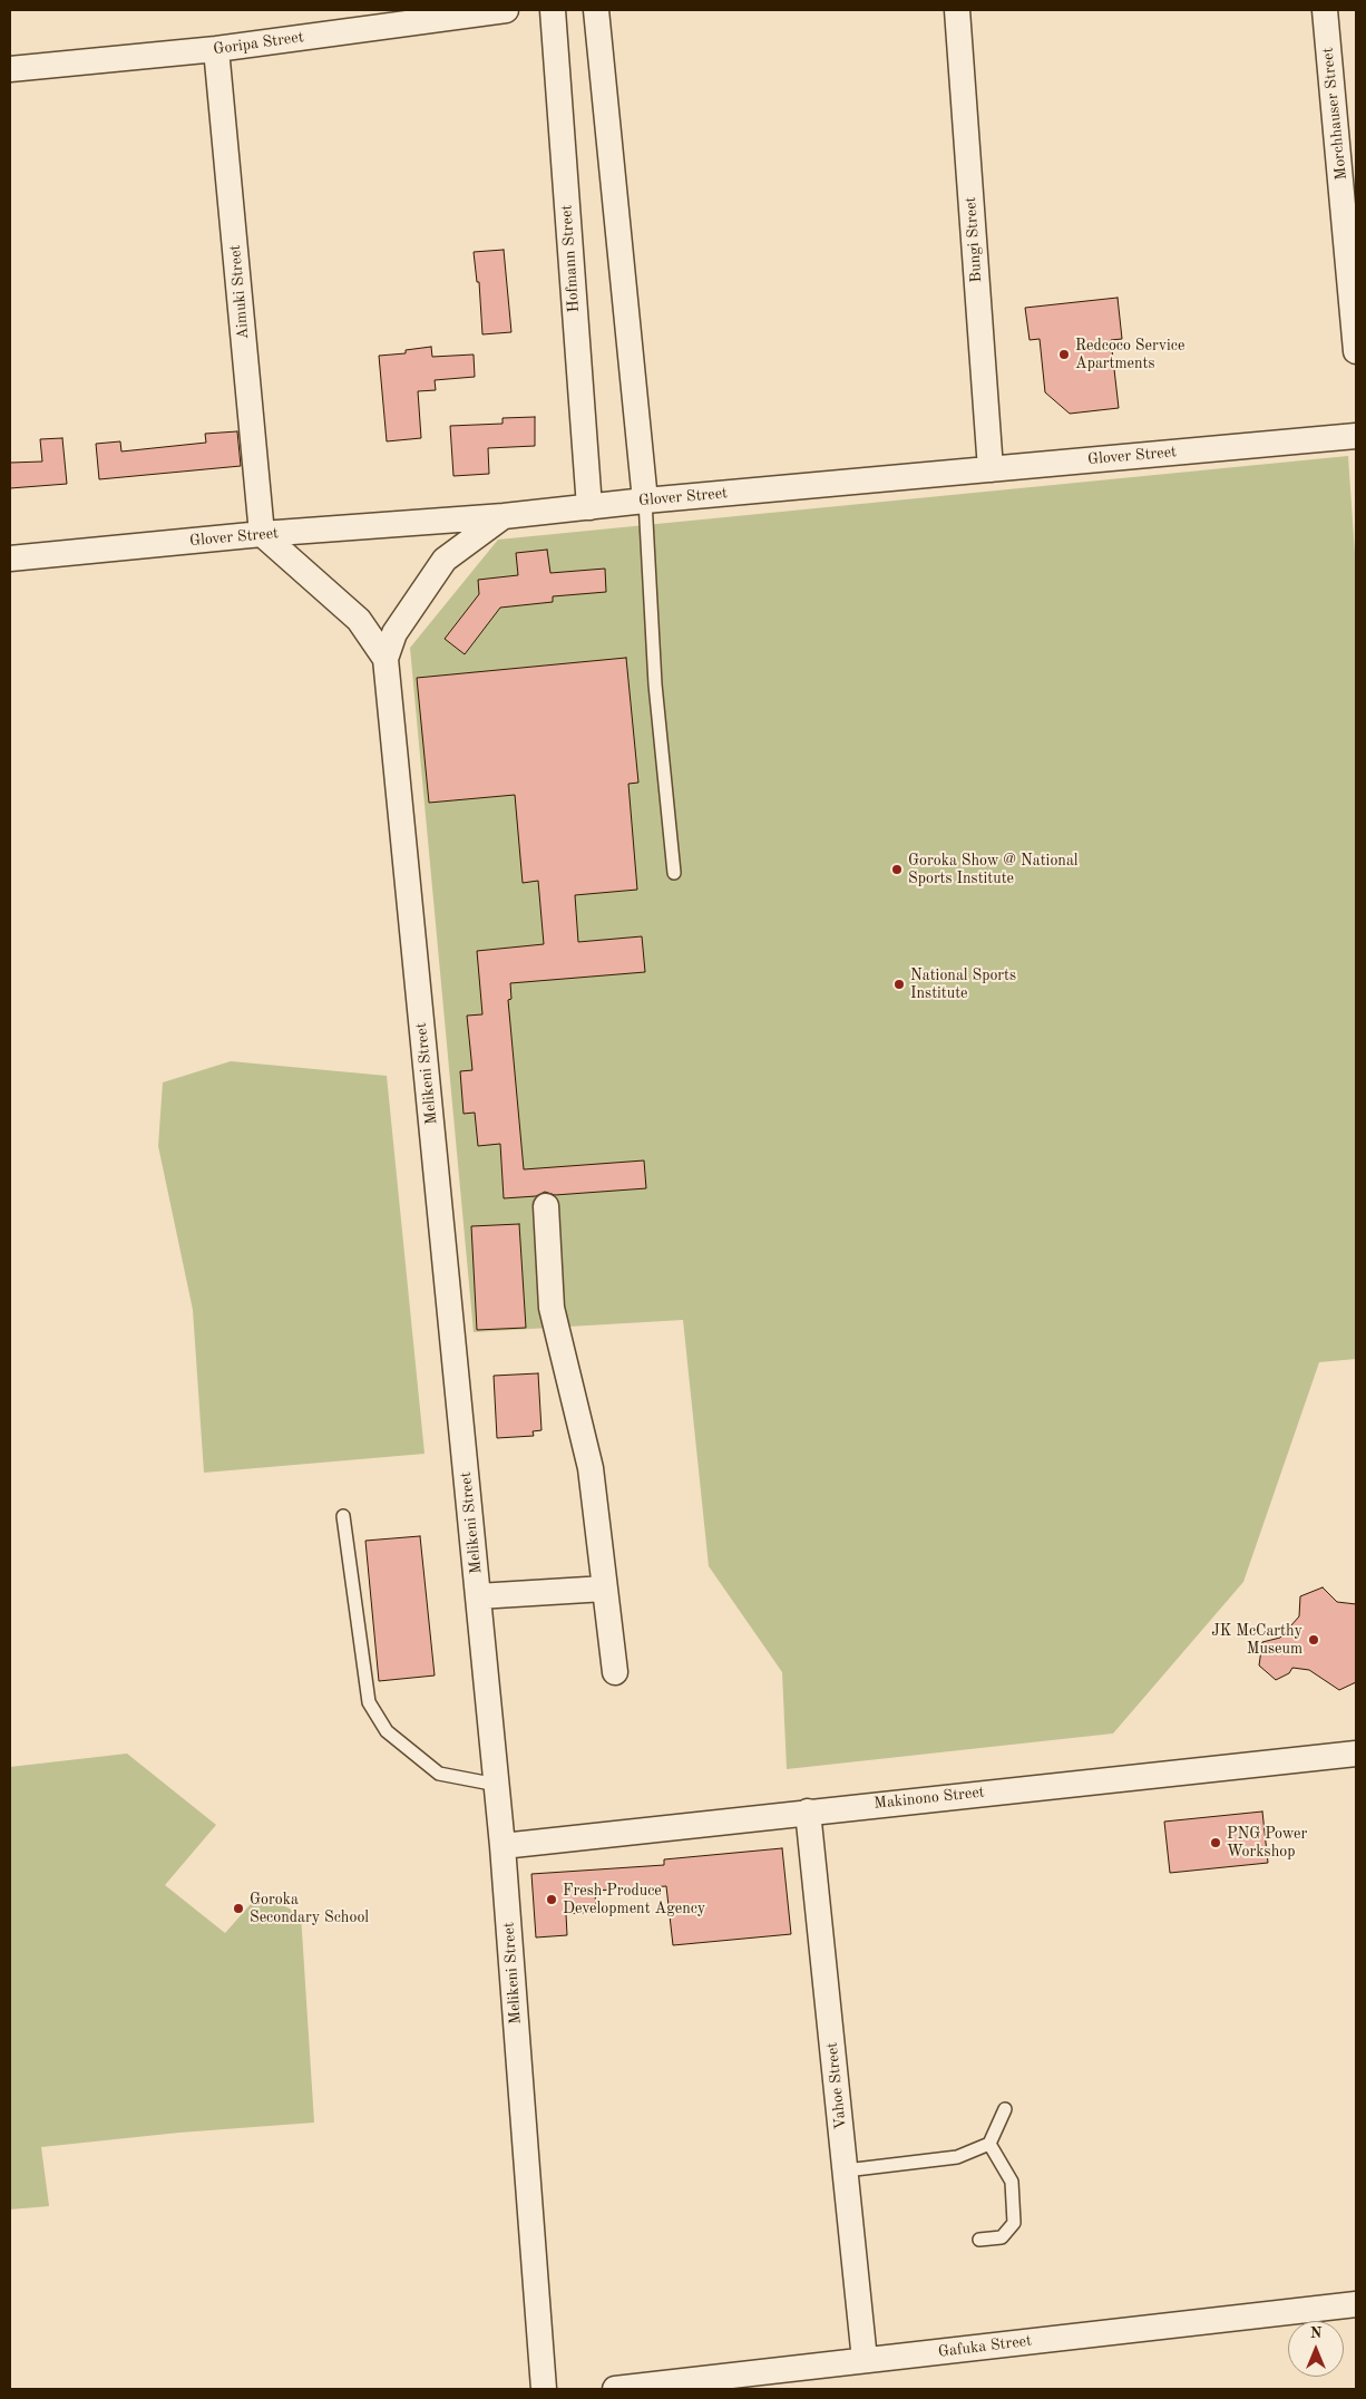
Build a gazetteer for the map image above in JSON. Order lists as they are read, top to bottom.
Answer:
{
  "streets": {
    "street": [
      "Goripa Street",
      "Morchhauser Street",
      "Bungi Street",
      "Hofmann Street",
      "Aimuki Street",
      "Glover Street",
      "Melikeni Street",
      "Makinono Street",
      "Vahoe Street",
      "Gafuka Street"
    ]
  },
  "crossings": [
    ["Goripa Street", "Aimuki Street"],
    ["Bungi Street", "Glover Street"],
    ["Hofmann Street", "Glover Street"],
    ["Aimuki Street", "Glover Street"],
    ["Aimuki Street", "Melikeni Street"],
    ["Glover Street", "Melikeni Street"],
    ["Melikeni Street", "Makinono Street"],
    ["Makinono Street", "Vahoe Street"],
    ["Vahoe Street", "Gafuka Street"]
  ],
  "places": [
    "Redcoco Service Apartments",
    "Goroka Show @ National Sports Institute",
    "National Sports Institute",
    "JK McCarthy Museum",
    "PNG Power Workshop",
    "Fresh Produce Development Agency",
    "Goroka Secondary School"
  ],
  "north": "top"
}
